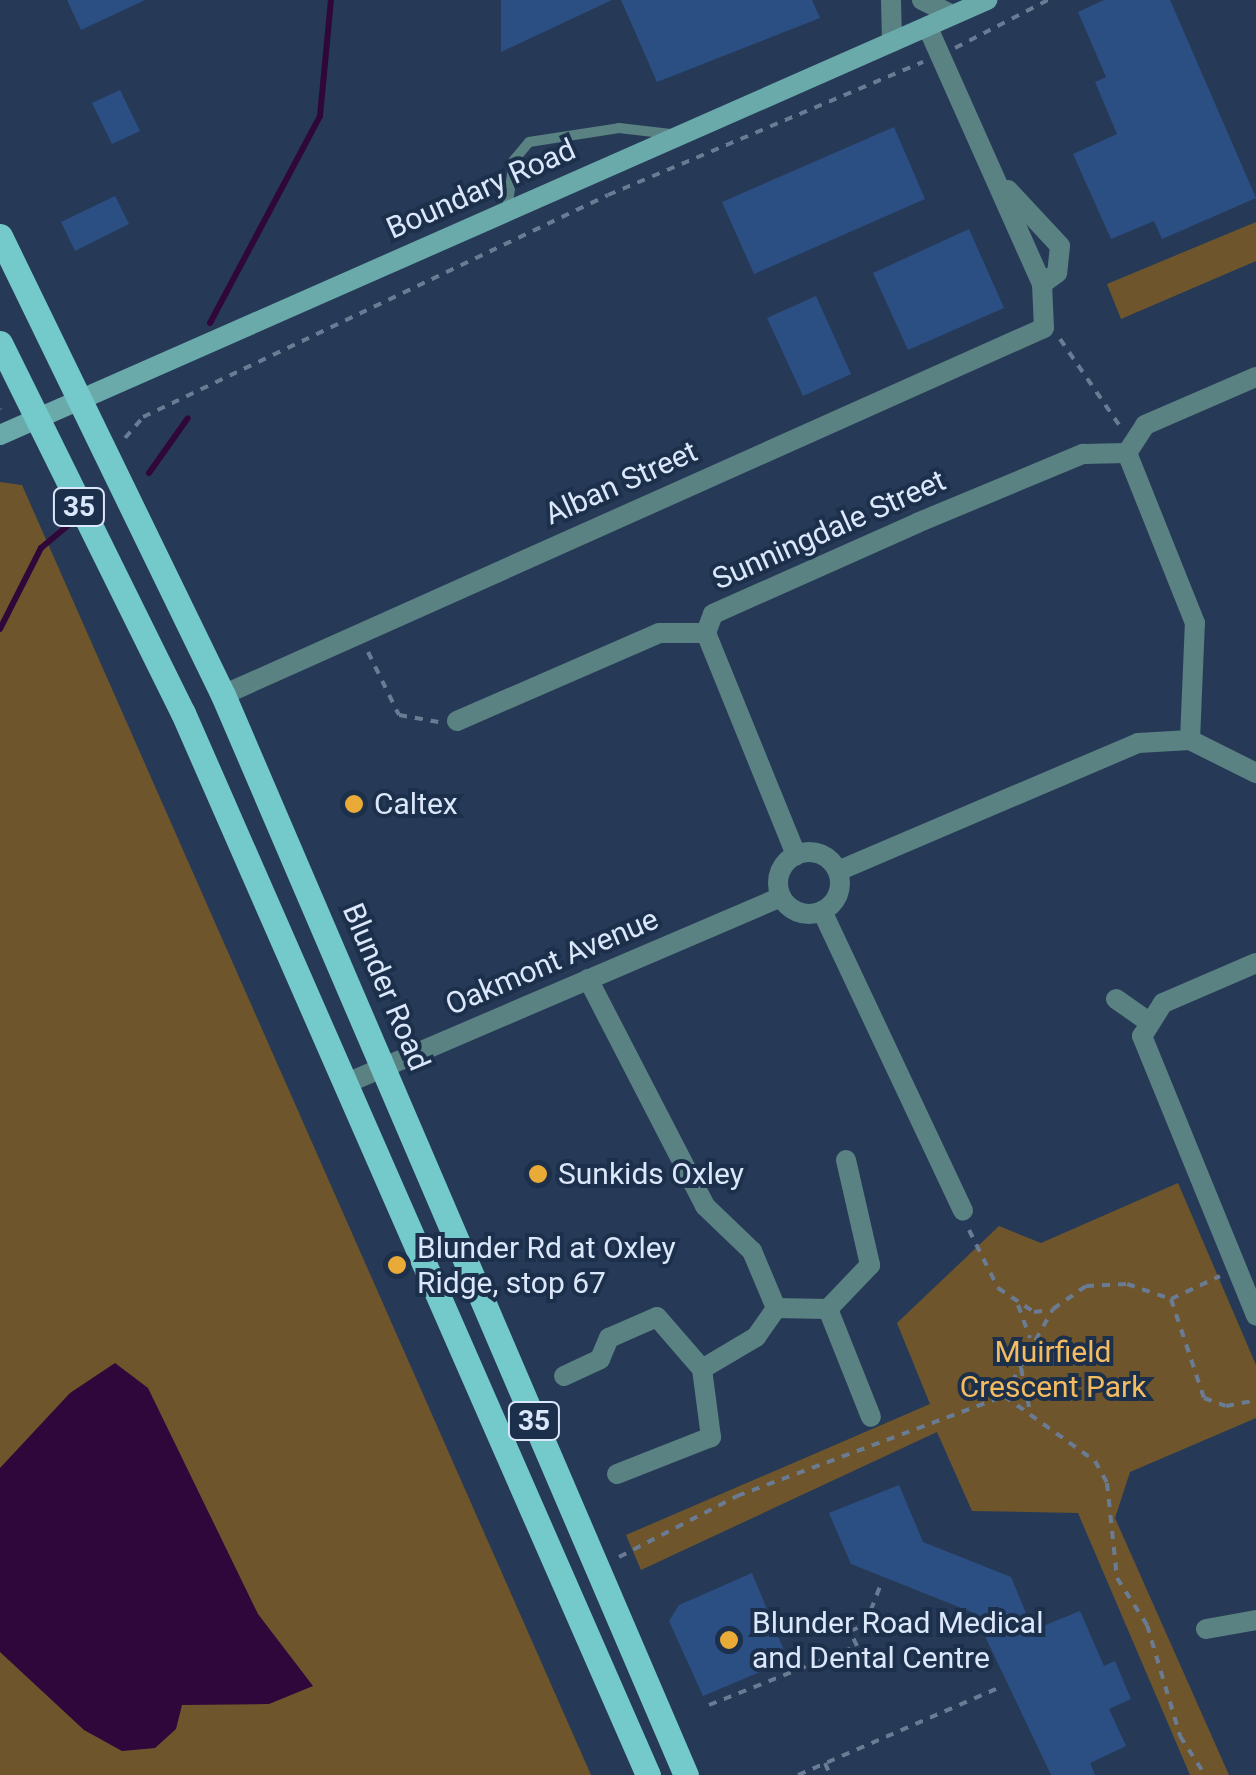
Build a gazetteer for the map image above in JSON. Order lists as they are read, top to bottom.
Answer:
{
  "streets": {
    "main road": ["Boundary Road", "35", "Blunder Road"],
    "street": ["Alban Street", "Sunningdale Street", "Oakmont Avenue"]
  },
  "crossings": [
    ["Boundary Road", "35"],
    ["Boundary Road", "Blunder Road"],
    ["Alban Street", "Blunder Road"],
    ["35", "Oakmont Avenue"],
    ["Oakmont Avenue", "Blunder Road"]
  ],
  "parks": ["Muirfield Crescent Park"],
  "places": [
    "Caltex",
    "Sunkids Oxley",
    "Blunder Rd at Oxley Ridge, stop 67",
    "Blunder Road Medical and Dental Centre"
  ]
}
